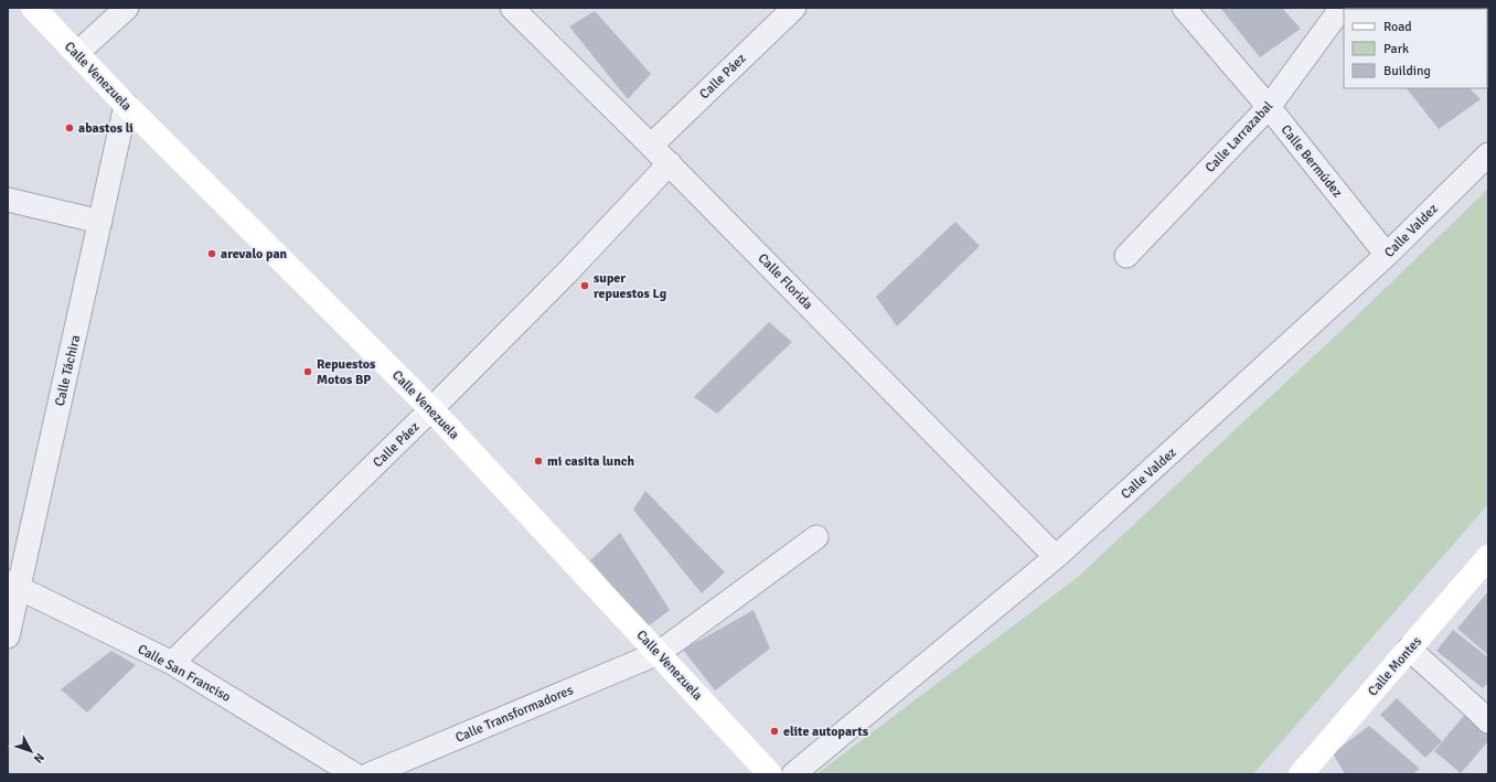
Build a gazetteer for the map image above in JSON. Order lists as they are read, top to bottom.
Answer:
{
  "streets": {
    "street": [
      "Calle Venezuela",
      "Calle Páez",
      "Calle Larrazabal",
      "Calle Bermúdez",
      "Calle Valdez",
      "Calle Florida",
      "Calle Táchira",
      "Calle Montes",
      "Calle San Franciso",
      "Calle Transformadores"
    ]
  },
  "crossings": [
    ["Calle Venezuela", "Calle Páez"],
    ["Calle Venezuela", "Calle Táchira"],
    ["Calle Venezuela", "Calle Transformadores"],
    ["Calle Páez", "Calle Florida"],
    ["Calle Páez", "Calle San Franciso"],
    ["Calle Larrazabal", "Calle Bermúdez"],
    ["Calle Bermúdez", "Calle Valdez"],
    ["Calle Valdez", "Calle Florida"],
    ["Calle Táchira", "Calle San Franciso"]
  ],
  "places": [
    "abastos li",
    "arevalo pan",
    "super repuestos Lg",
    "Repuestos Motos BP",
    "mi casita lunch",
    "elite autoparts"
  ],
  "legend": ["Road", "Park", "Building"],
  "north": "bottom right"
}
